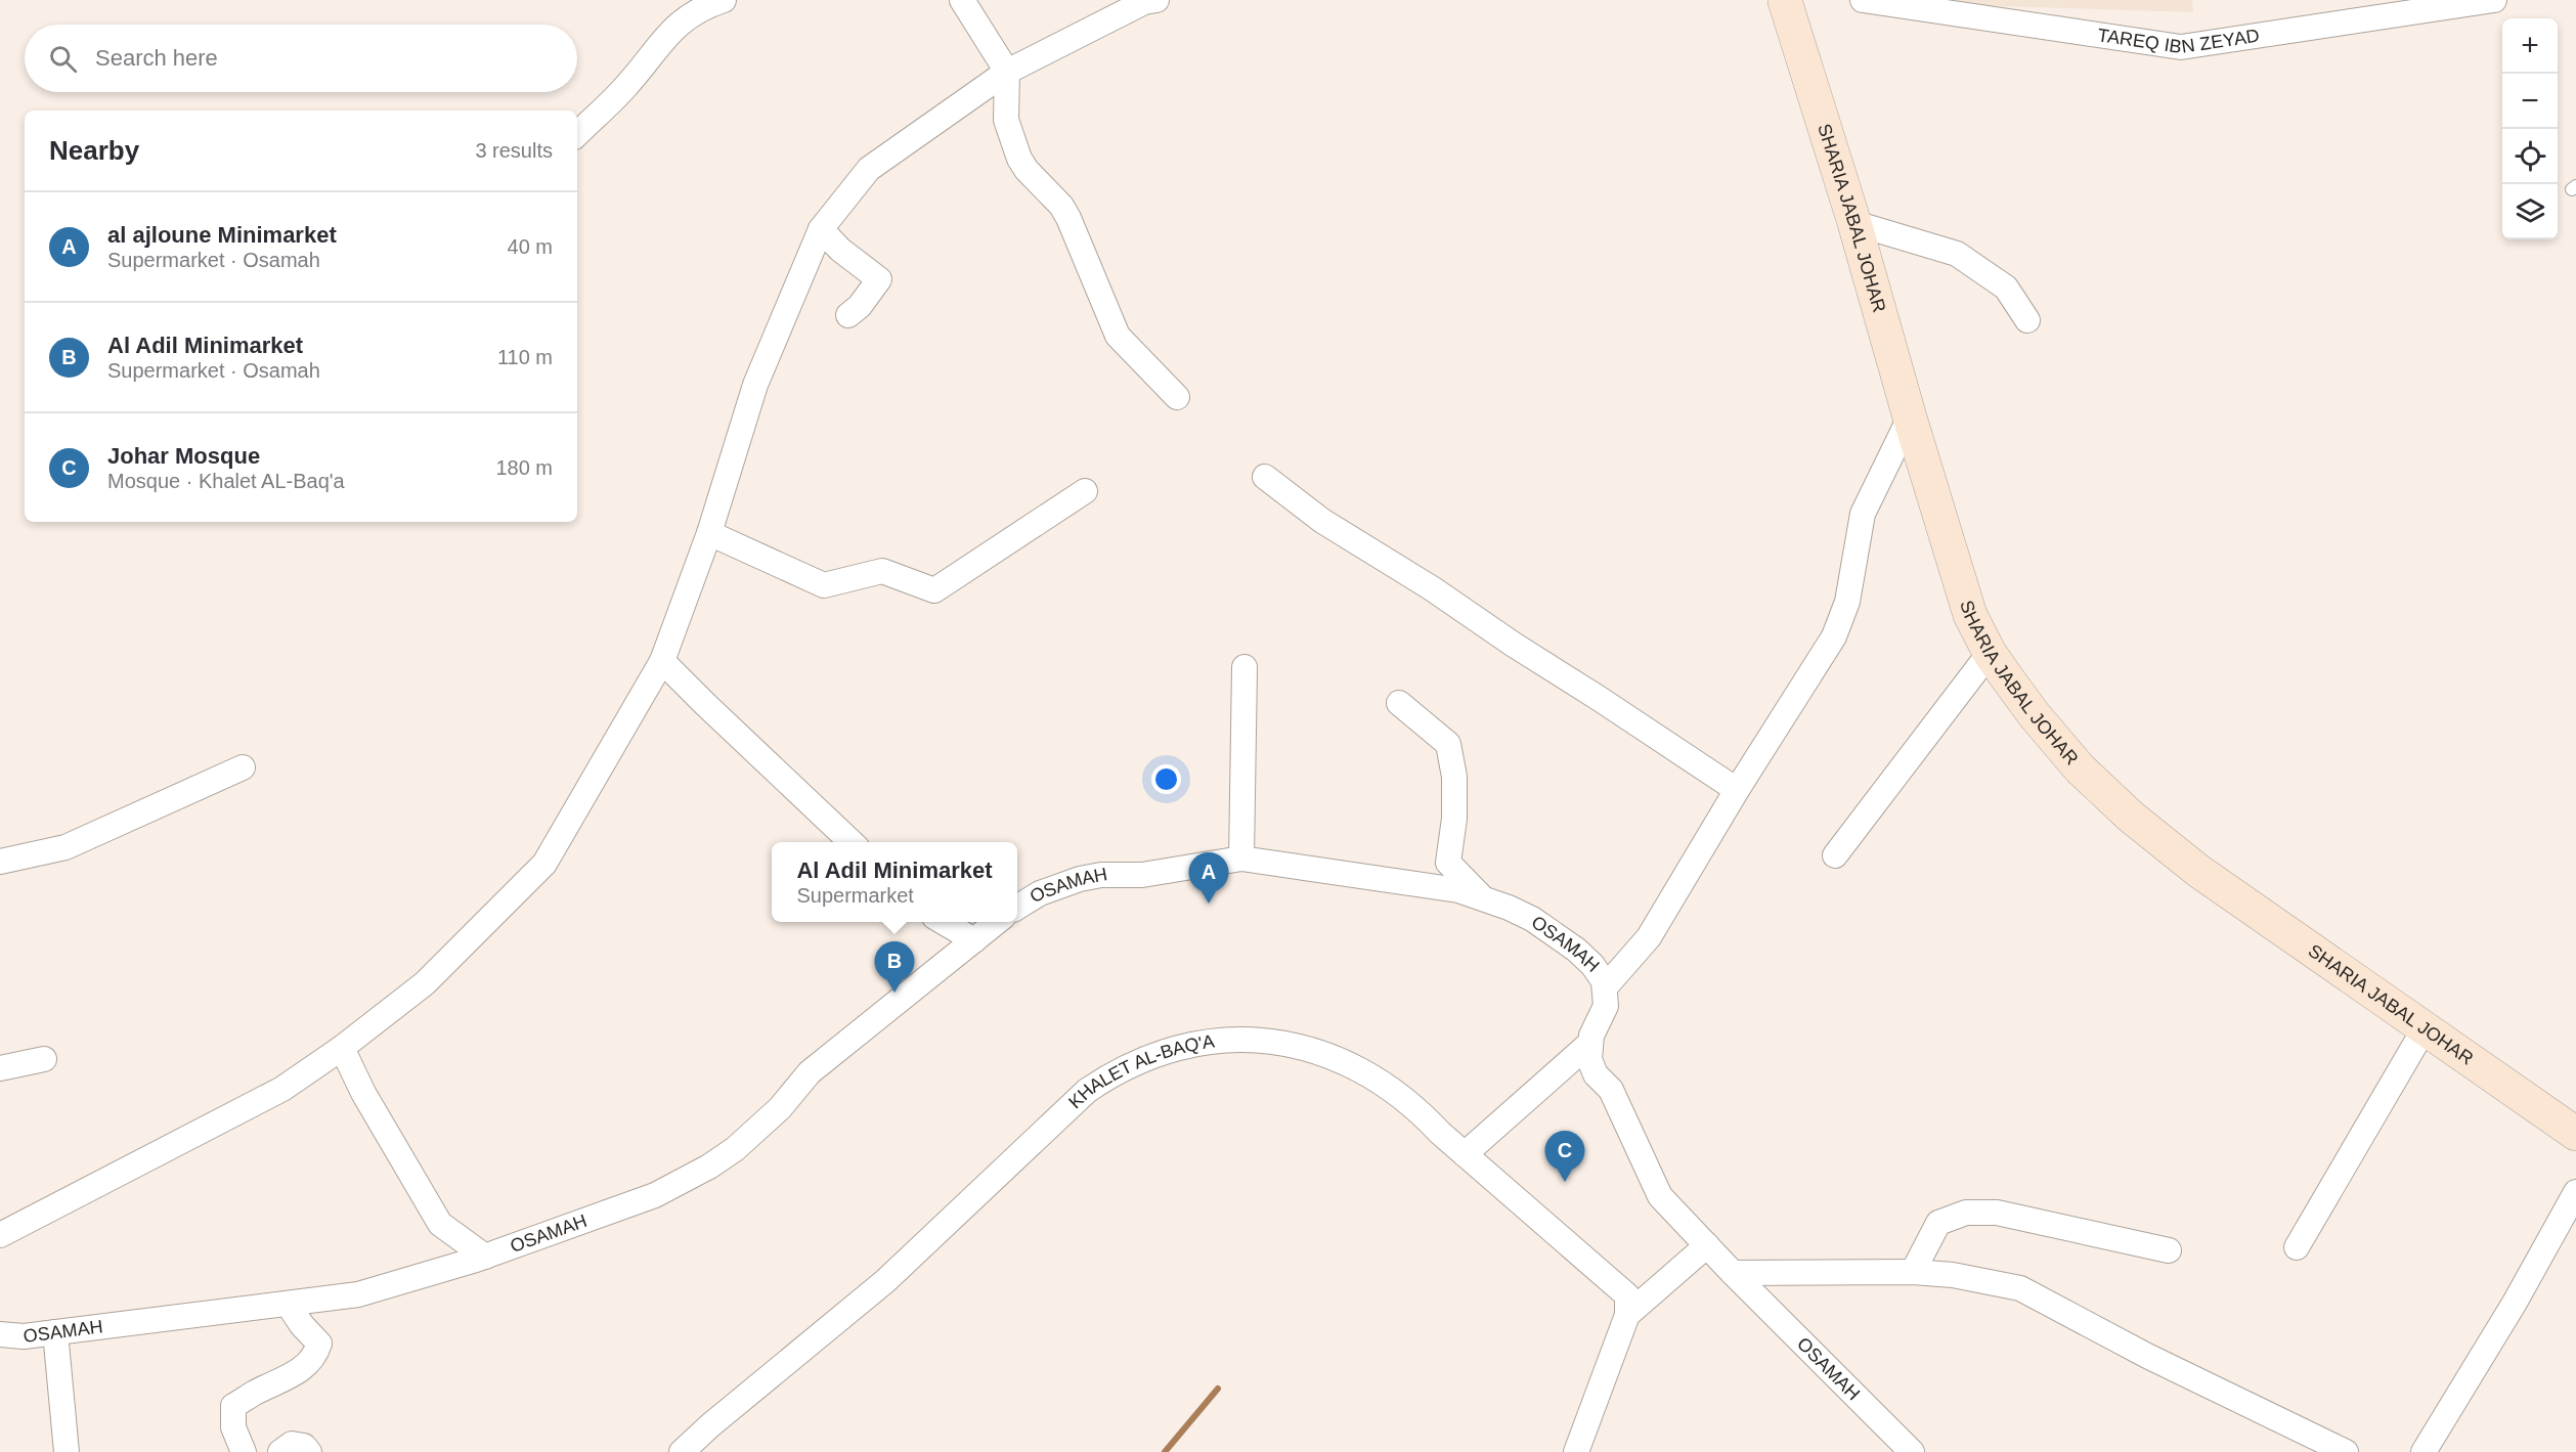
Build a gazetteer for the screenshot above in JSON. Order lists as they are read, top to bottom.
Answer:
{
  "streets": {
    "street": [
      "TAREQ IBN ZEYAD",
      "SHARIA JABAL JOHAR",
      "OSAMAH",
      "KHALET AL-BAQ'A"
    ]
  },
  "page": {
    "map_buttons": ["+", "−"],
    "search": "Search here",
    "heading": ["Nearby", "3 results"],
    "list": [
      {
        "mark": "A",
        "name": "al ajloune Minimarket",
        "note": "Supermarket · Osamah",
        "value": "40 m"
      },
      {
        "mark": "B",
        "name": "Al Adil Minimarket",
        "note": "Supermarket · Osamah",
        "value": "110 m"
      },
      {
        "mark": "C",
        "name": "Johar Mosque",
        "note": "Mosque · Khalet AL-Baq'a",
        "value": "180 m"
      }
    ],
    "popup": ["Al Adil Minimarket", "Supermarket"],
    "pins": ["A", "B", "C"]
  }
}
